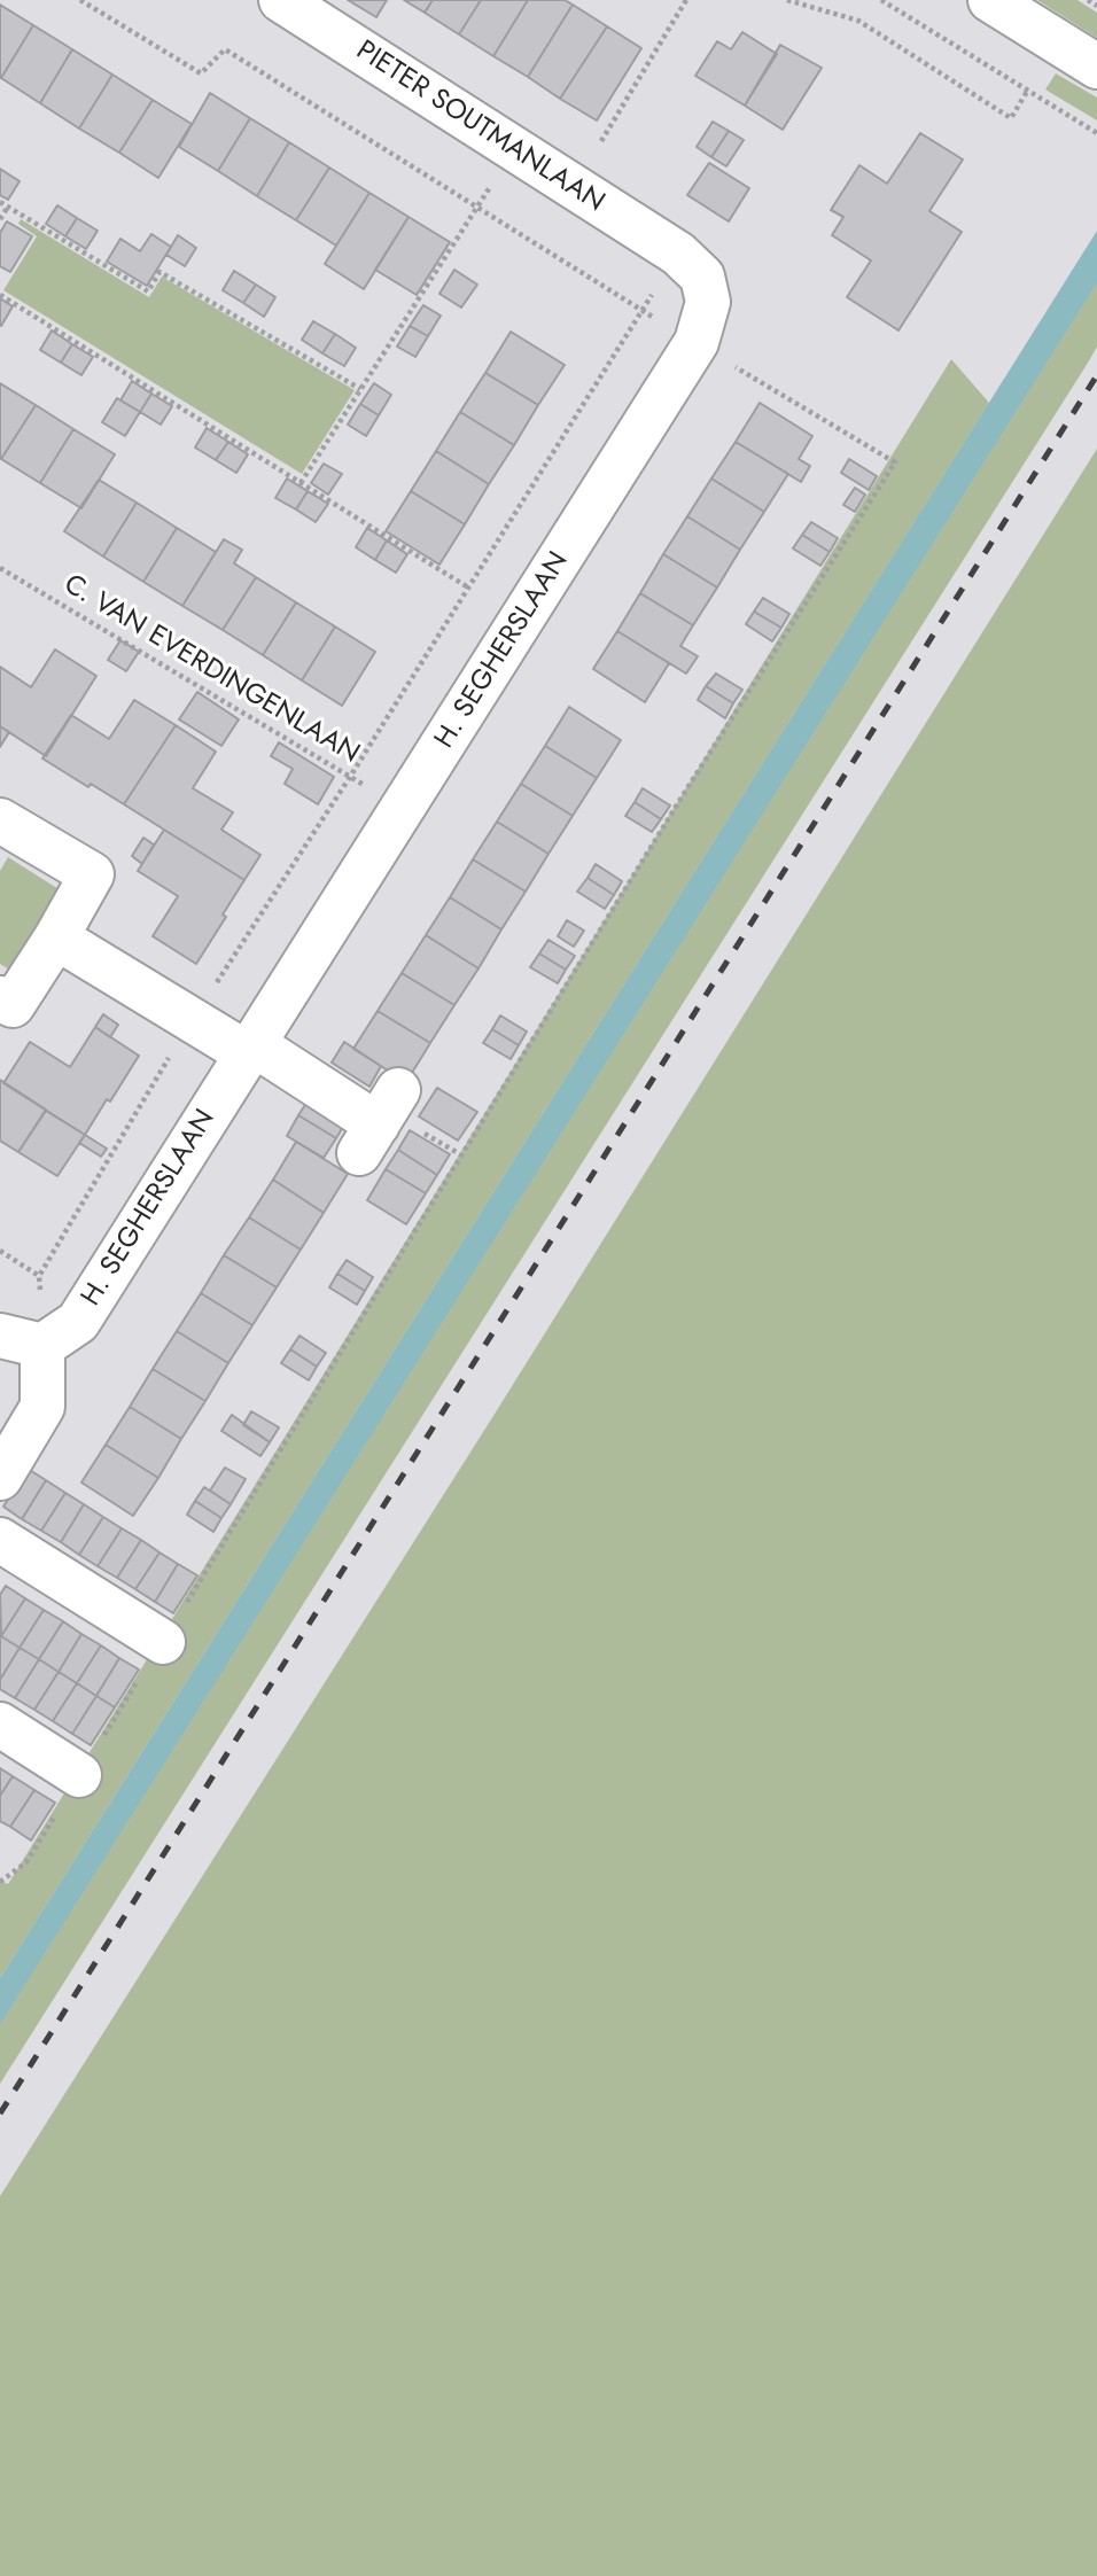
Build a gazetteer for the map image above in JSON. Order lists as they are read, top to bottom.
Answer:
{
  "streets": {
    "street": ["PIETER SOUTMANLAAN", "H. SEGHERSLAAN"],
    "path": ["C. VAN EVERDINGENLAAN"]
  },
  "crossings": [
    ["PIETER SOUTMANLAAN", "H. SEGHERSLAAN"],
    ["H. SEGHERSLAAN", "C. VAN EVERDINGENLAAN"]
  ]
}
